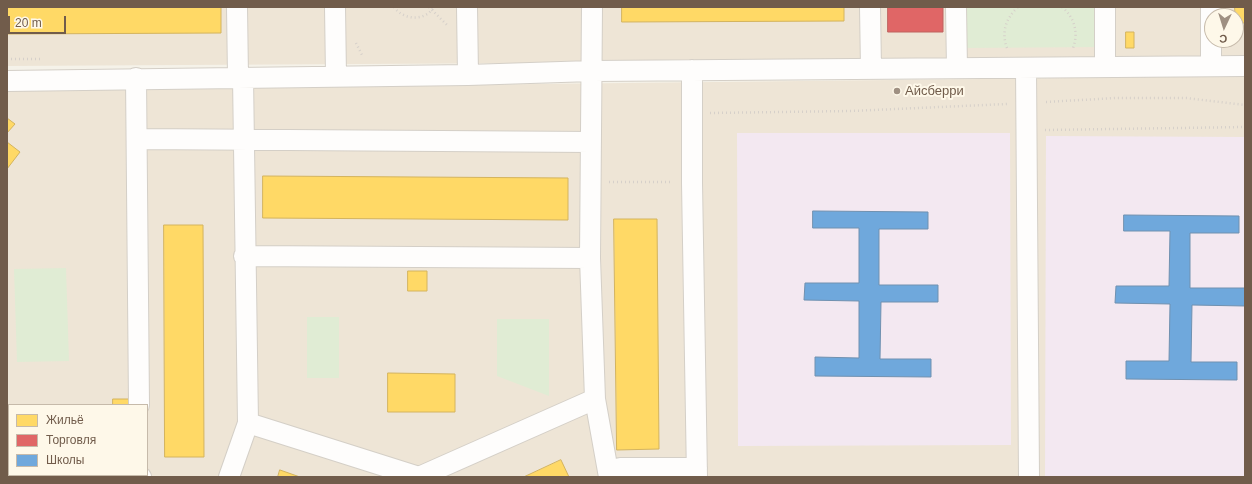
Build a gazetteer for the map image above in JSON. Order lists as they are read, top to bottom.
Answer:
{
  "places": ["Айсберри"],
  "legend": ["Жильё", "Торговля", "Школы"],
  "scale_bar": "20 m",
  "north": "bottom"
}
